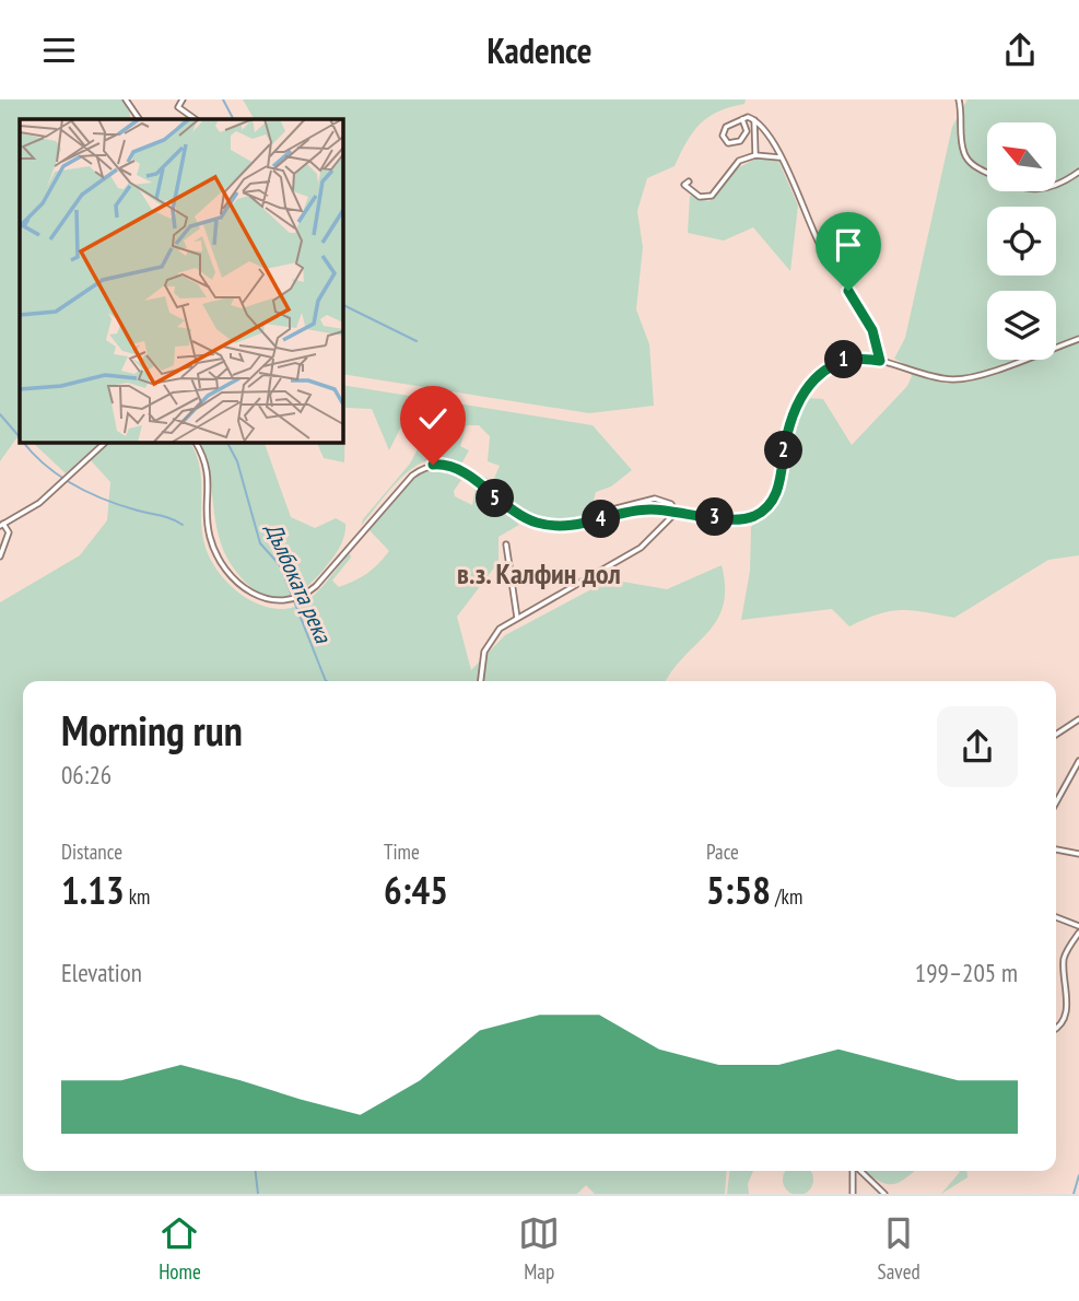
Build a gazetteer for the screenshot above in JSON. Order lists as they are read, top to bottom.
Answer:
{
  "districts": ["в.з. Калфин дол"],
  "water": ["Дълбоката река"],
  "north": "top left",
  "page": {
    "header": "Kadence",
    "pins": [
      "1",
      "2",
      "5",
      "3",
      "4"
    ],
    "heading": ["Morning run", "06:26"],
    "stats": [
      ["Distance", "1.13 km"],
      ["Time", "6:45"],
      ["Pace", "5:58 /km"]
    ],
    "chart": ["Elevation", "199–205 m"],
    "tabs": ["Home", "Map", "Saved"]
  }
}
